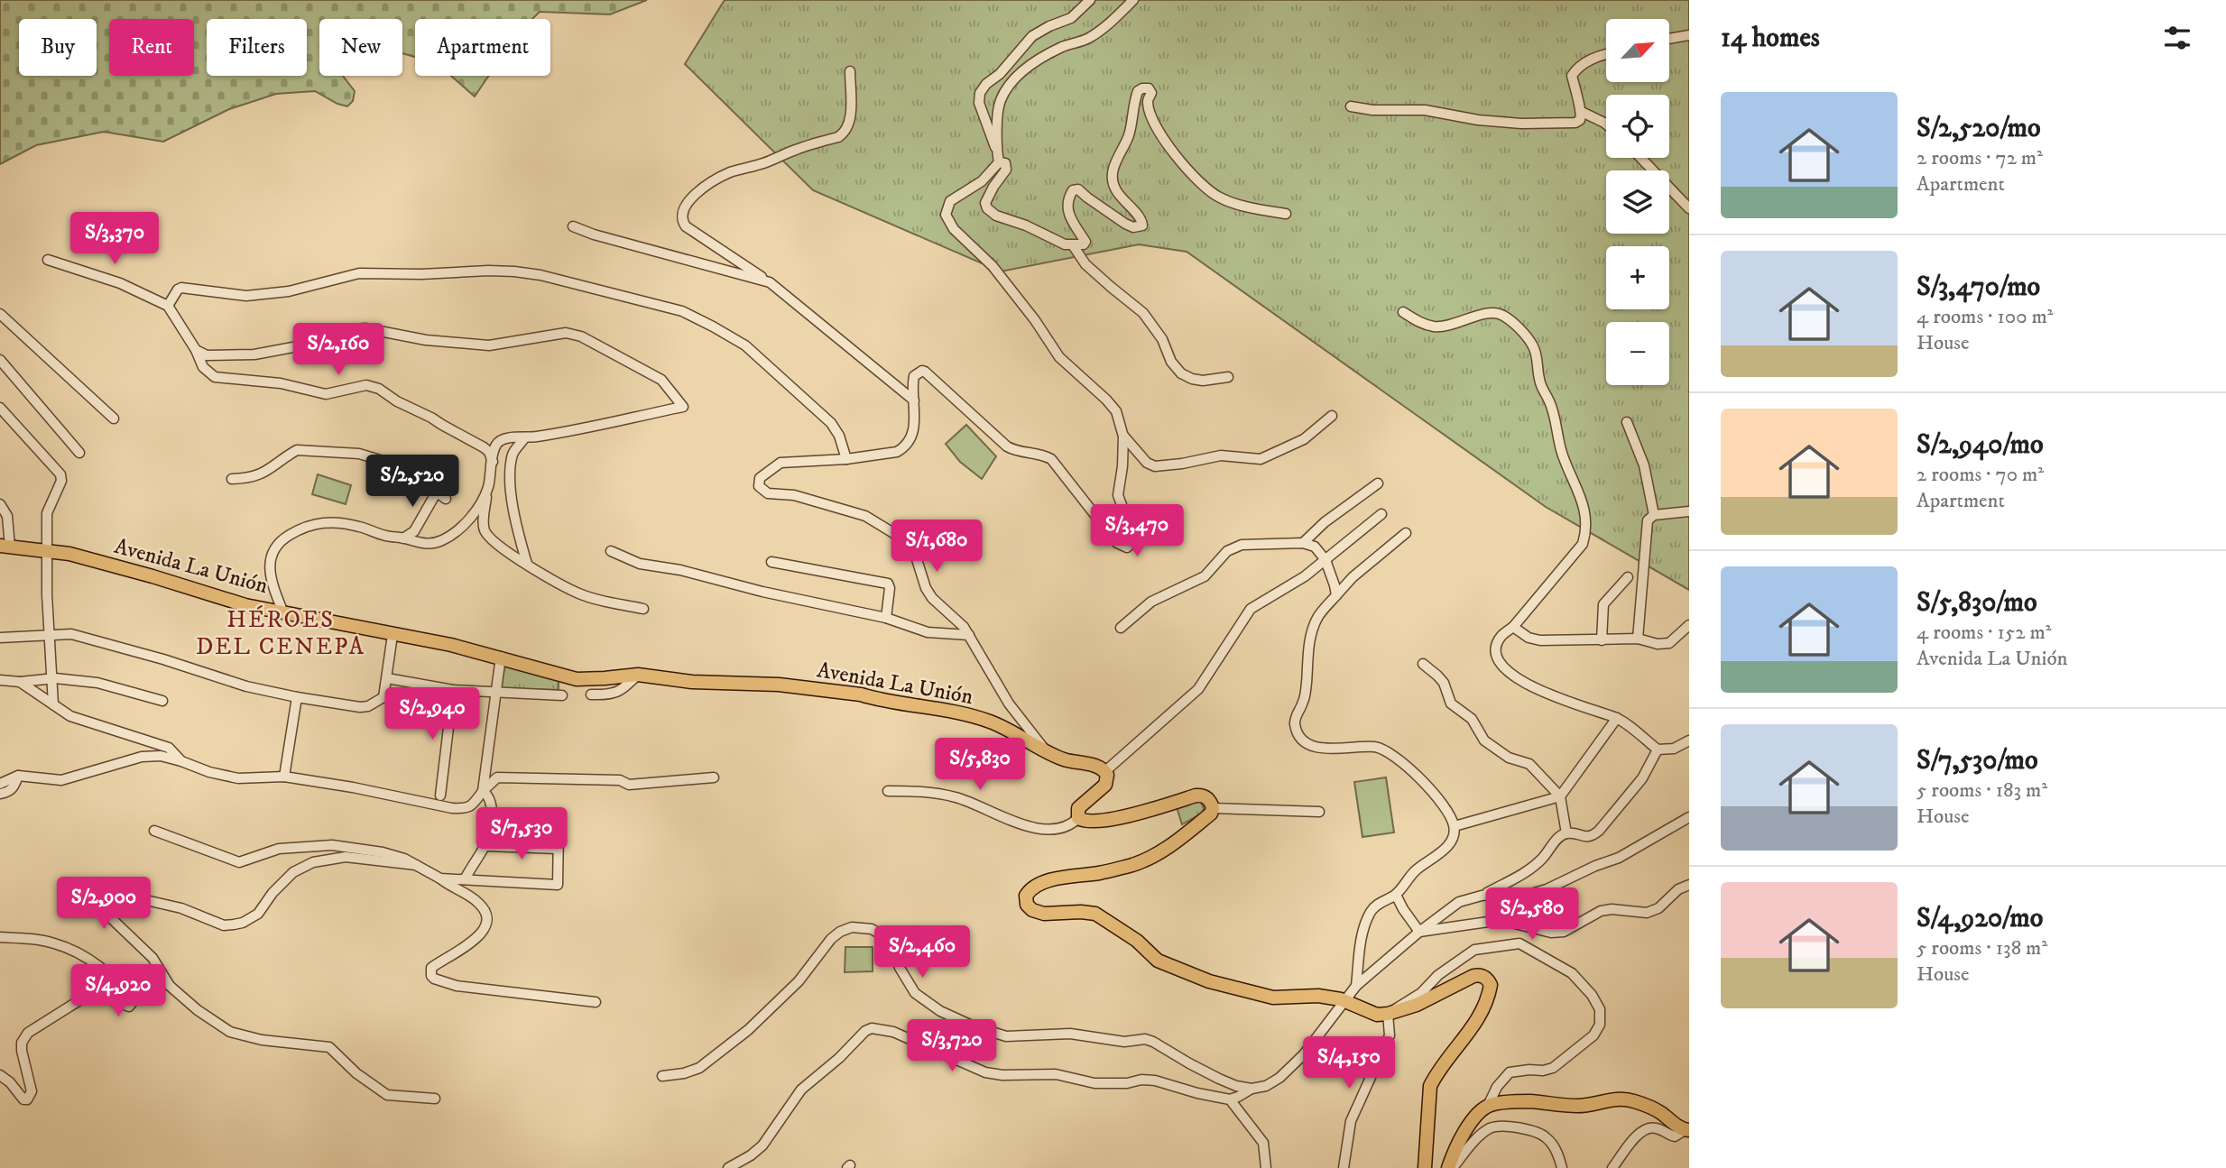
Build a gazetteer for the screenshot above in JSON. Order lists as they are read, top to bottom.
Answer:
{
  "streets": {
    "main road": ["Avenida La Unión"]
  },
  "districts": ["HÉROES DEL CENEPA"],
  "north": "top right",
  "page": {
    "heading": "14 homes",
    "map_buttons": ["+", "−"],
    "chip": [
      "Buy",
      "Rent",
      "Filters",
      "New",
      "Apartment"
    ],
    "list": [
      {
        "name": "S/2,520/mo",
        "note": "2 rooms · 72 m² · Apartment"
      },
      {
        "name": "S/3,470/mo",
        "note": "4 rooms · 100 m² · House"
      },
      {
        "name": "S/2,940/mo",
        "note": "2 rooms · 70 m² · Apartment"
      },
      {
        "name": "S/5,830/mo",
        "note": "4 rooms · 152 m² · Avenida La Unión"
      },
      {
        "name": "S/7,530/mo",
        "note": "5 rooms · 183 m² · House"
      },
      {
        "name": "S/4,920/mo",
        "note": "5 rooms · 138 m² · House"
      }
    ],
    "price": [
      "S/3,370",
      "S/2,160",
      "S/2,520",
      "S/3,470",
      "S/1,680",
      "S/2,940",
      "S/5,830",
      "S/7,530",
      "S/2,900",
      "S/2,580",
      "S/2,460",
      "S/4,920",
      "S/3,720",
      "S/4,150"
    ]
  }
}
